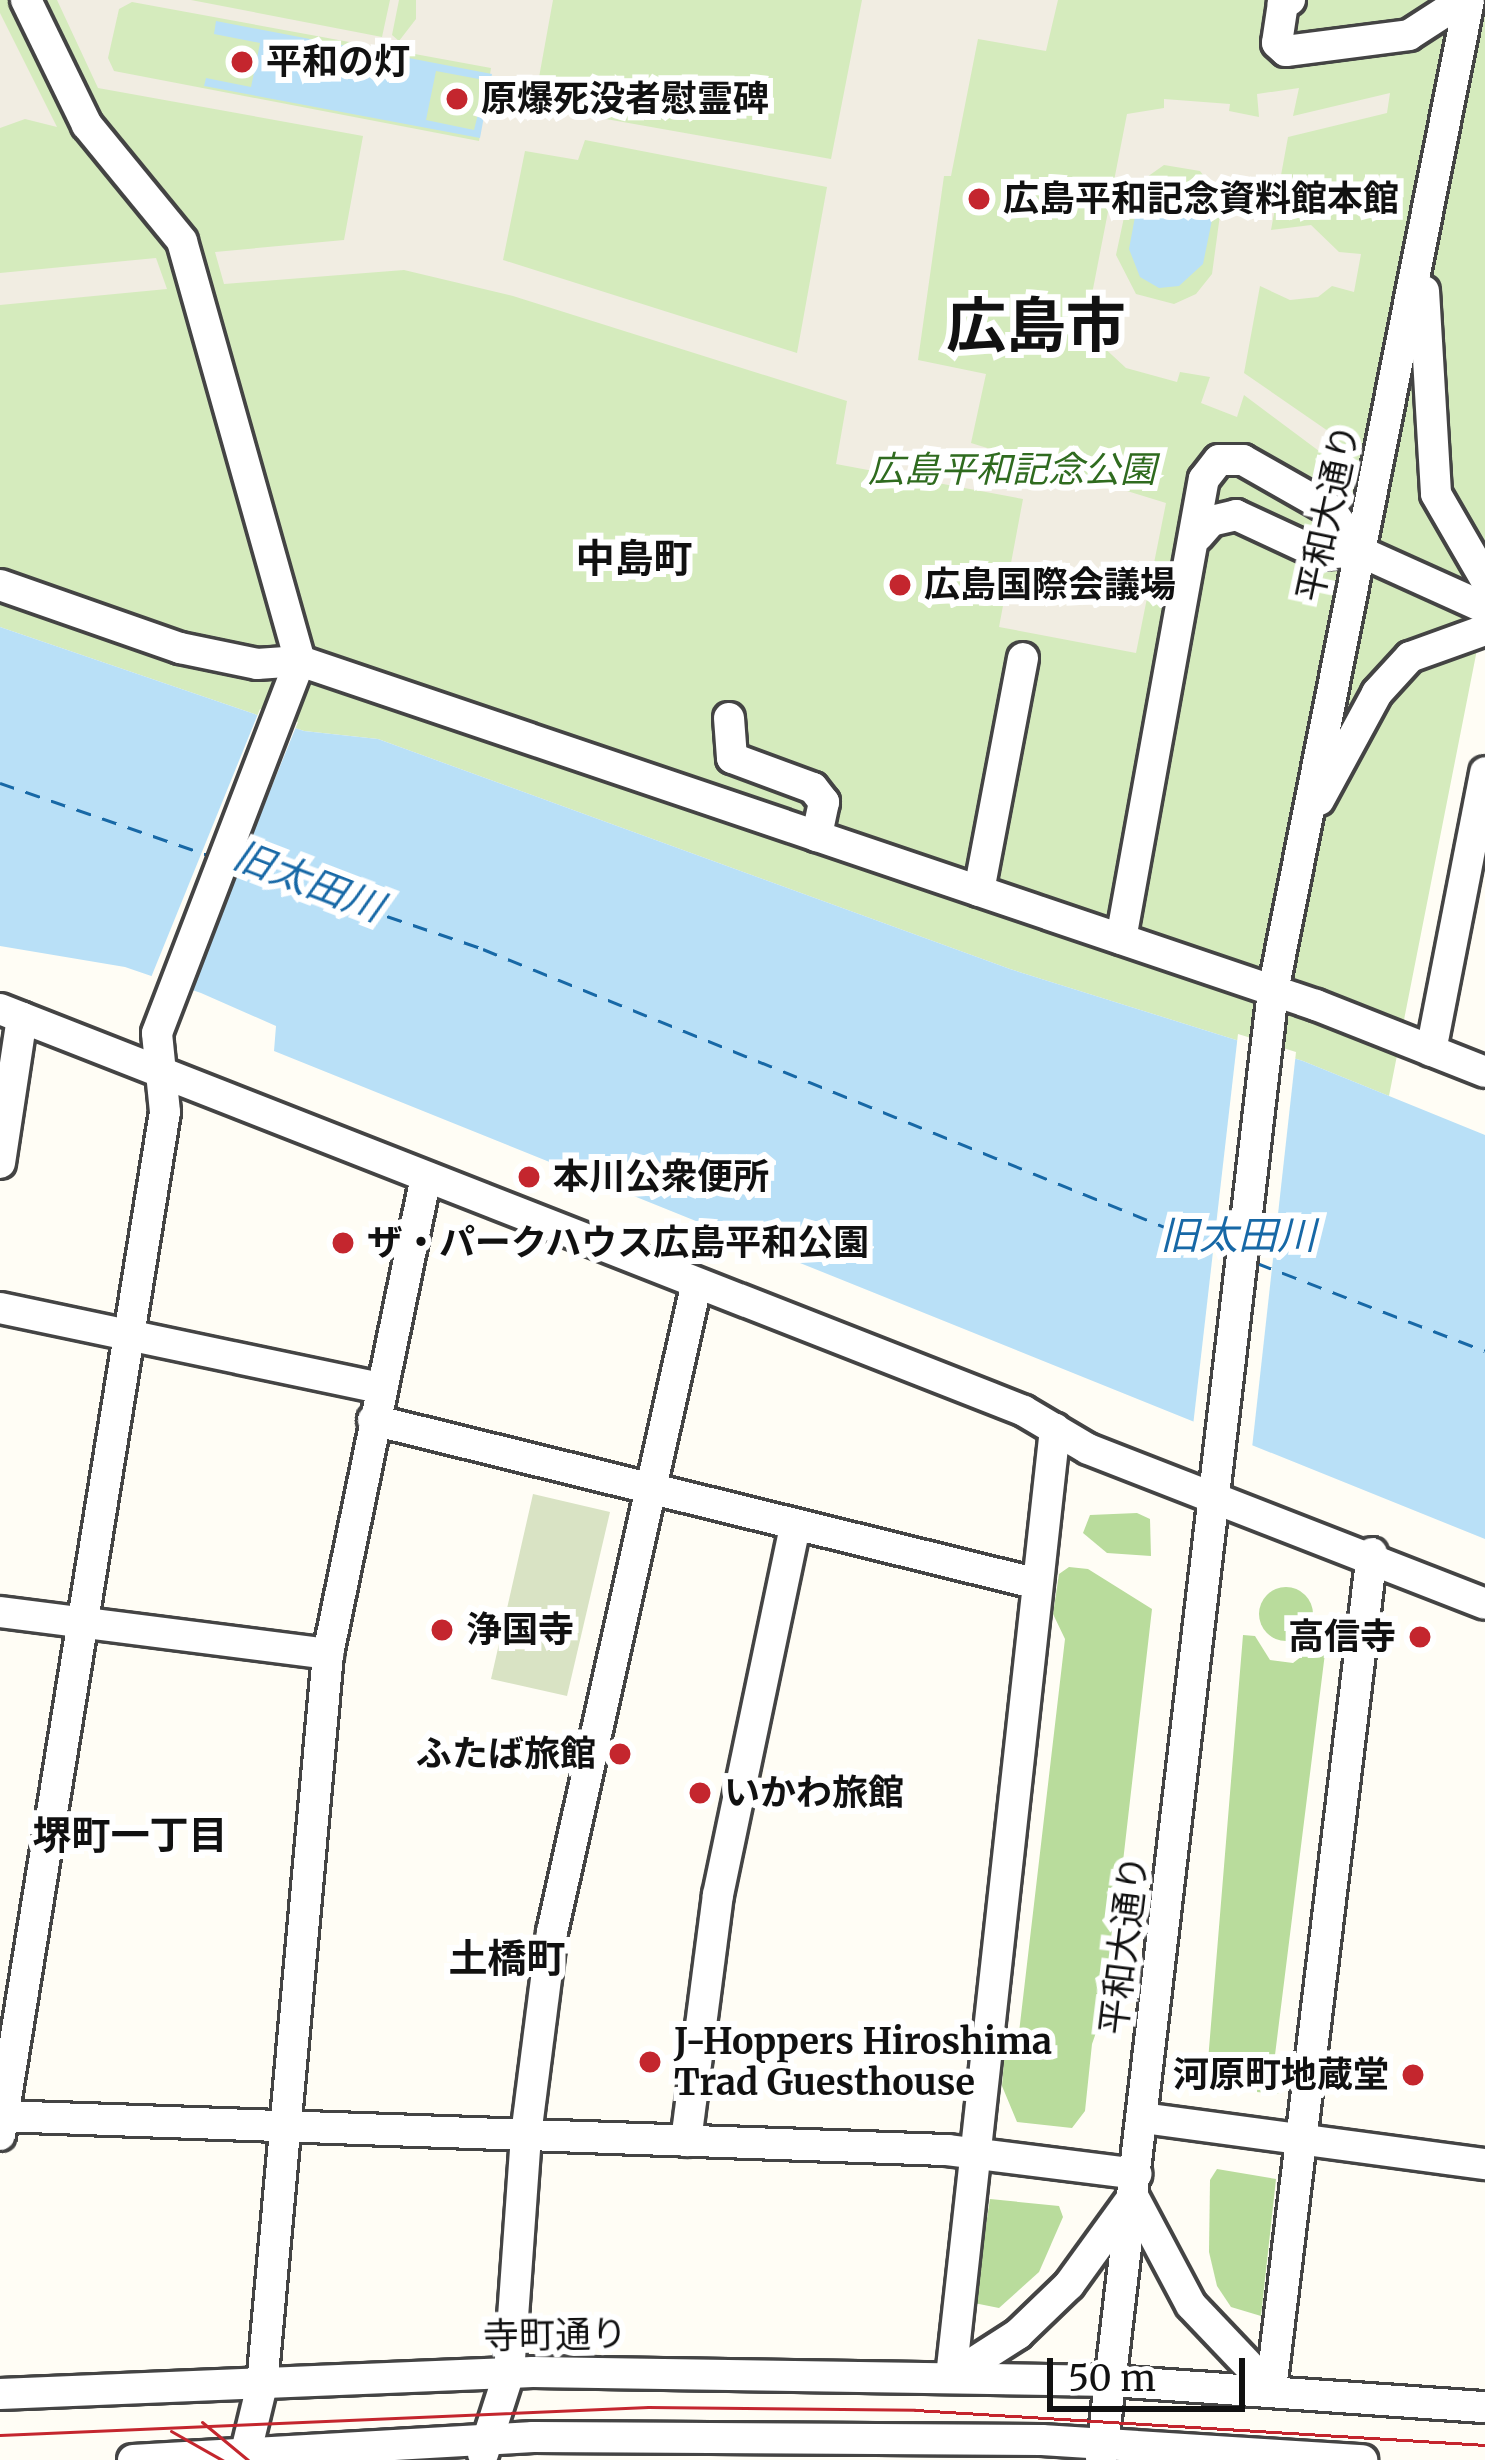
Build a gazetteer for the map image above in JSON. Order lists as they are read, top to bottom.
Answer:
{
  "streets": {
    "street": ["平和大通り", "寺町通り"]
  },
  "crossings": [
    ["平和大通り", "寺町通り"]
  ],
  "districts": [
    "広島市",
    "中島町",
    "堺町一丁目",
    "土橋町"
  ],
  "water": ["旧太田川"],
  "parks": ["広島平和記念公園"],
  "places": [
    "平和の灯",
    "原爆死没者慰霊碑",
    "広島平和記念資料館本館",
    "広島国際会議場",
    "本川公衆便所",
    "ザ・パークハウス広島平和公園",
    "浄国寺",
    "高信寺",
    "ふたば旅館",
    "いかわ旅館",
    "J-Hoppers Hiroshima Trad Guesthouse",
    "河原町地蔵堂"
  ],
  "scale_bar": "50 m"
}
